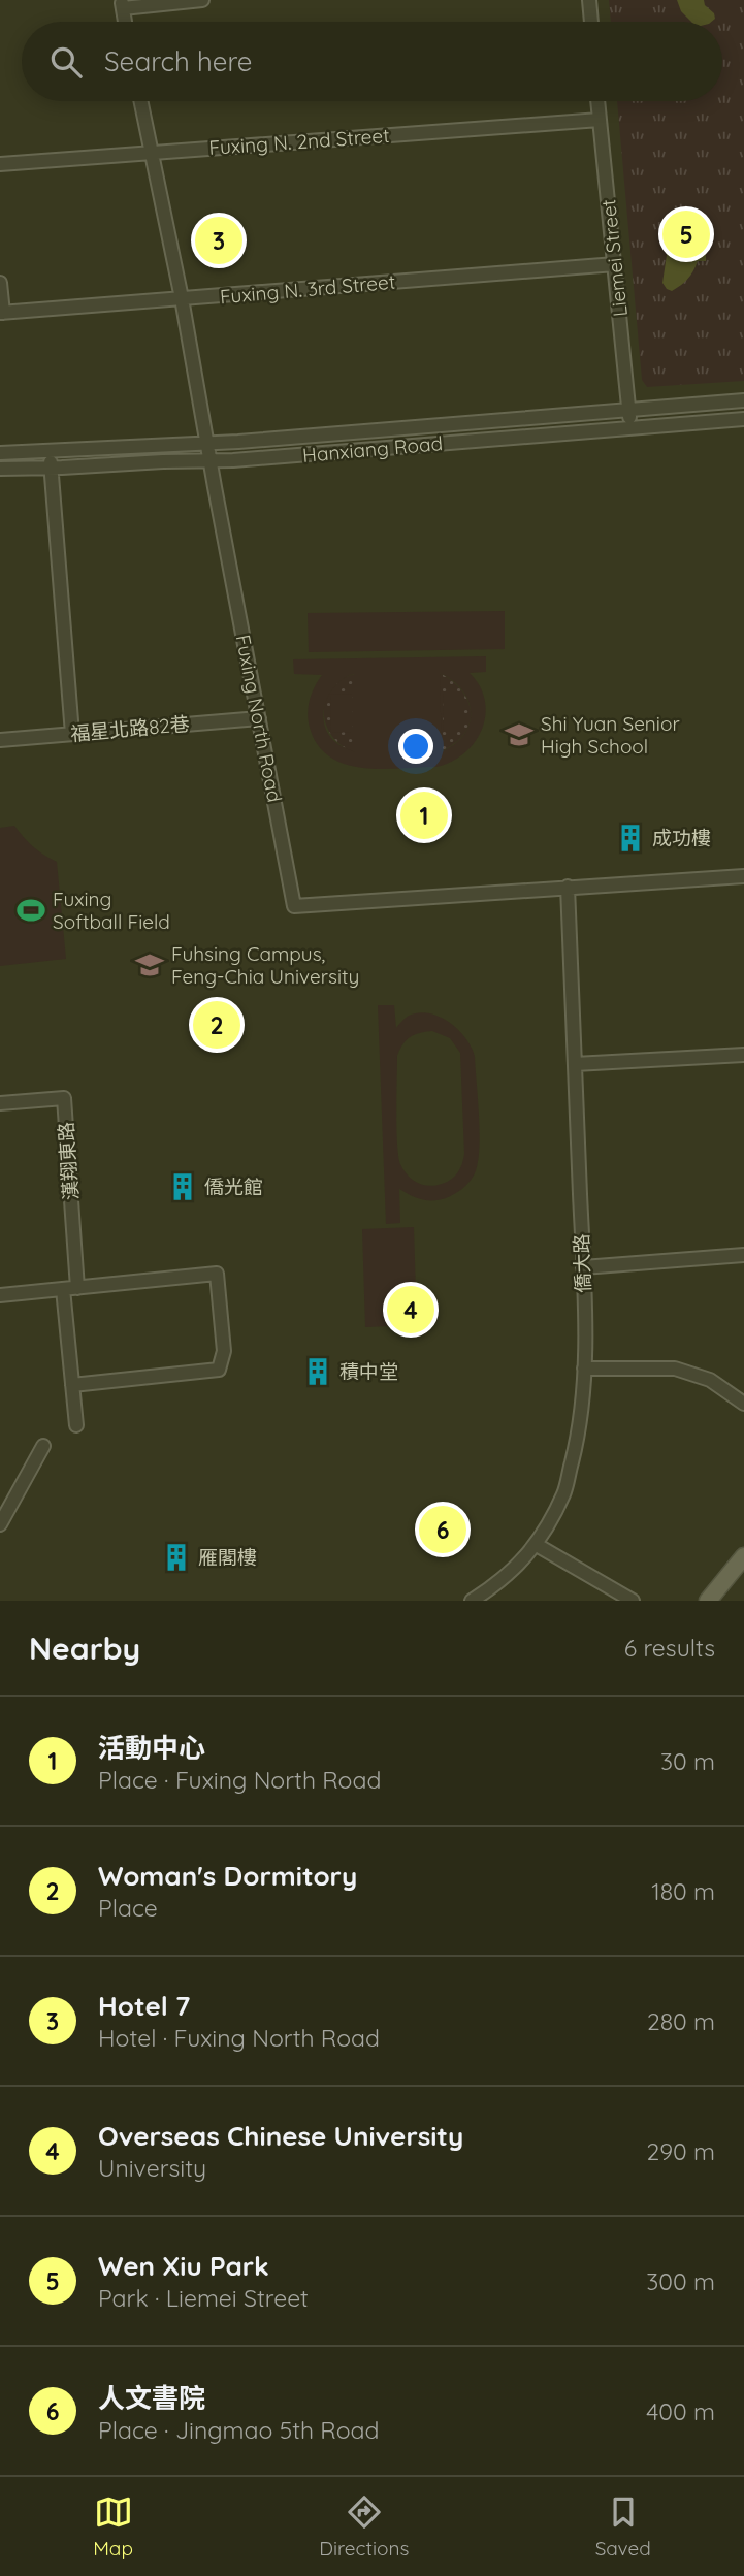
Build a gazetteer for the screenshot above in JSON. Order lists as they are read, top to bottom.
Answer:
{
  "streets": {
    "street": [
      "Fuxing N. 2nd Street",
      "Liemei Street",
      "Fuxing N. 3rd Street",
      "Hanxiang Road",
      "Fuxing North Road",
      "福星北路82巷",
      "漢翔東路",
      "僑大路"
    ]
  },
  "crossings": [
    ["Fuxing N. 2nd Street", "Liemei Street"],
    ["Fuxing N. 2nd Street", "Fuxing North Road"],
    ["Liemei Street", "Fuxing N. 3rd Street"],
    ["Liemei Street", "Hanxiang Road"],
    ["Fuxing N. 3rd Street", "Fuxing North Road"],
    ["Hanxiang Road", "Fuxing North Road"],
    ["Fuxing North Road", "福星北路82巷"],
    ["Fuxing North Road", "僑大路"]
  ],
  "places": {
    "school or university": ["Shi Yuan Senior High School", "Fuhsing Campus, Feng-Chia University"],
    "building": [
      "成功樓",
      "僑光館",
      "積中堂",
      "雁閣樓"
    ],
    "sports": ["Fuxing Softball Field"]
  },
  "page": {
    "search": "Search here",
    "pins": [
      "5",
      "3",
      "1",
      "2",
      "4",
      "6"
    ],
    "heading": ["Nearby", "6 results"],
    "list": [
      {
        "mark": "1",
        "name": "活動中心",
        "note": "Place · Fuxing North Road",
        "value": "30 m"
      },
      {
        "mark": "2",
        "name": "Woman's Dormitory",
        "note": "Place",
        "value": "180 m"
      },
      {
        "mark": "3",
        "name": "Hotel 7",
        "note": "Hotel · Fuxing North Road",
        "value": "280 m"
      },
      {
        "mark": "4",
        "name": "Overseas Chinese University",
        "note": "University",
        "value": "290 m"
      },
      {
        "mark": "5",
        "name": "Wen Xiu Park",
        "note": "Park · Liemei Street",
        "value": "300 m"
      },
      {
        "mark": "6",
        "name": "人文書院",
        "note": "Place · Jingmao 5th Road",
        "value": "400 m"
      }
    ],
    "nav": ["Map", "Directions", "Saved"]
  }
}
